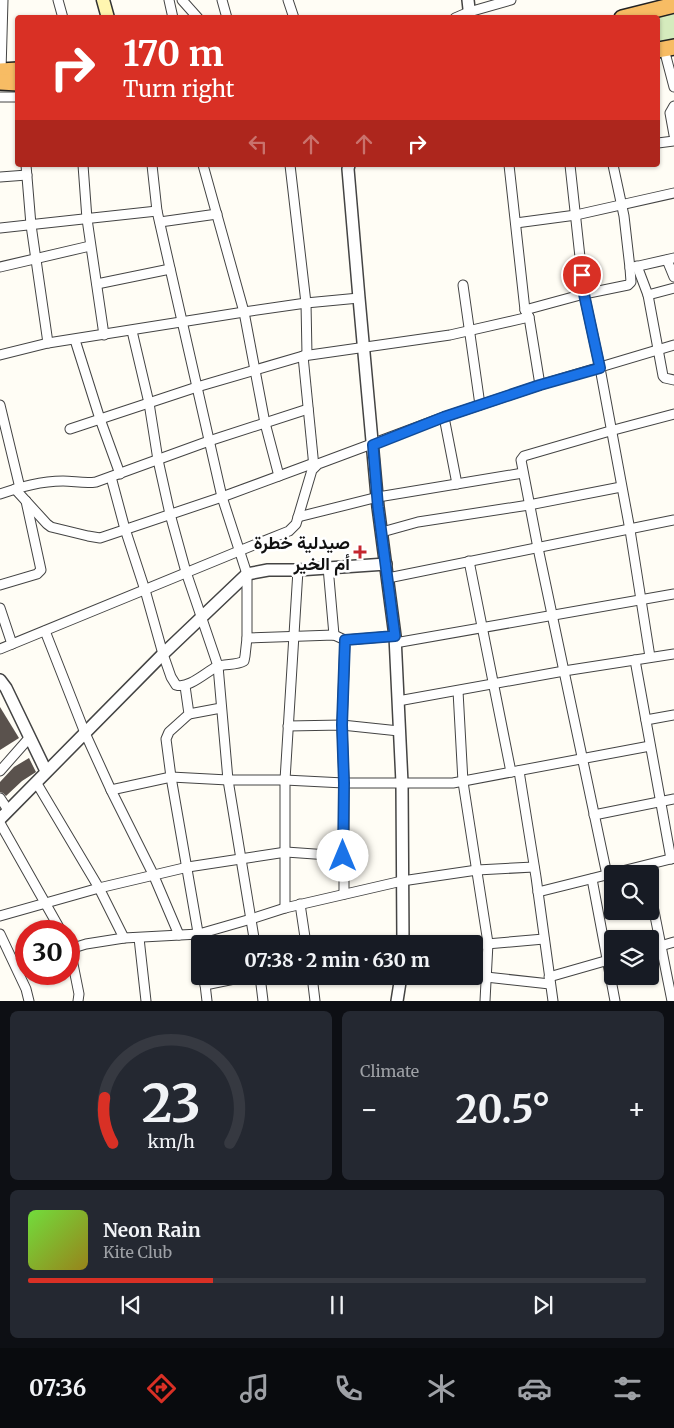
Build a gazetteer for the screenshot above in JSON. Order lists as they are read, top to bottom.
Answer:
{
  "places": {
    "health": ["صيدلية خطرة أم الخير"]
  },
  "page": {
    "turn": ["170 m", "Turn right"],
    "limit": "30",
    "trip": "07:38 · 2 min · 630 m",
    "tile": "Climate",
    "heat": ["−", "20.5°", "+"],
    "song": ["Neon Rain", "Kite Club"],
    "tabs": "07:36",
    "gauge": ["23", "km/h"]
  }
}
